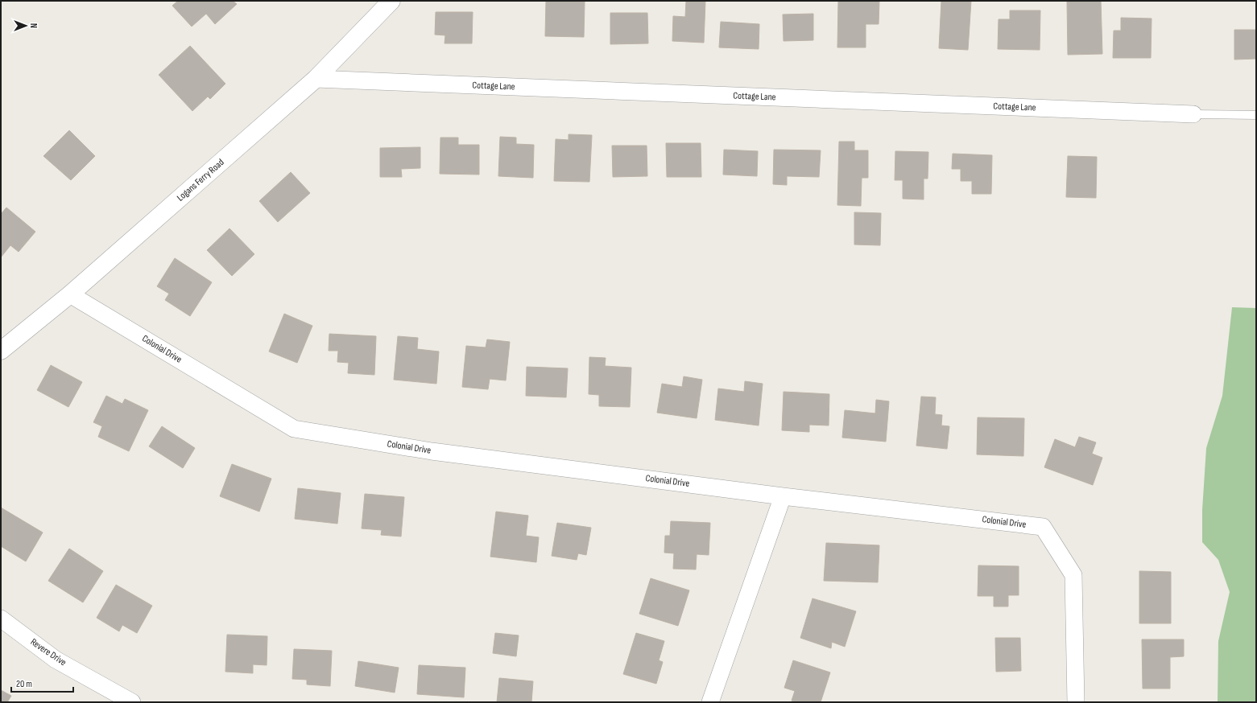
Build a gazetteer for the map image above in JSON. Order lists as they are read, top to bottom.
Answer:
{
  "streets": {
    "street": [
      "Cottage Lane",
      "Logans Ferry Road",
      "Colonial Drive",
      "Revere Drive"
    ]
  },
  "crossings": [
    ["Cottage Lane", "Logans Ferry Road"],
    ["Logans Ferry Road", "Colonial Drive"]
  ],
  "scale_bar": "20 m",
  "north": "right"
}
